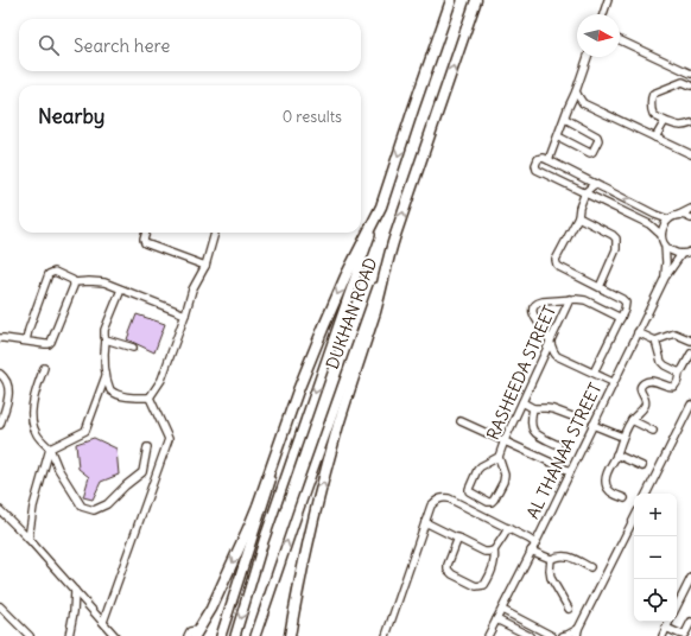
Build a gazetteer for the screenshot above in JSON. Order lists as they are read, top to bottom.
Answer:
{
  "streets": {
    "highway": ["DUKHAN ROAD"],
    "street": ["RASHEEDA STREET", "AL THANAA STREET"]
  },
  "north": "right",
  "page": {
    "search": "Search here",
    "heading": ["Nearby", "0 results"],
    "map_buttons": ["+", "−"]
  }
}
